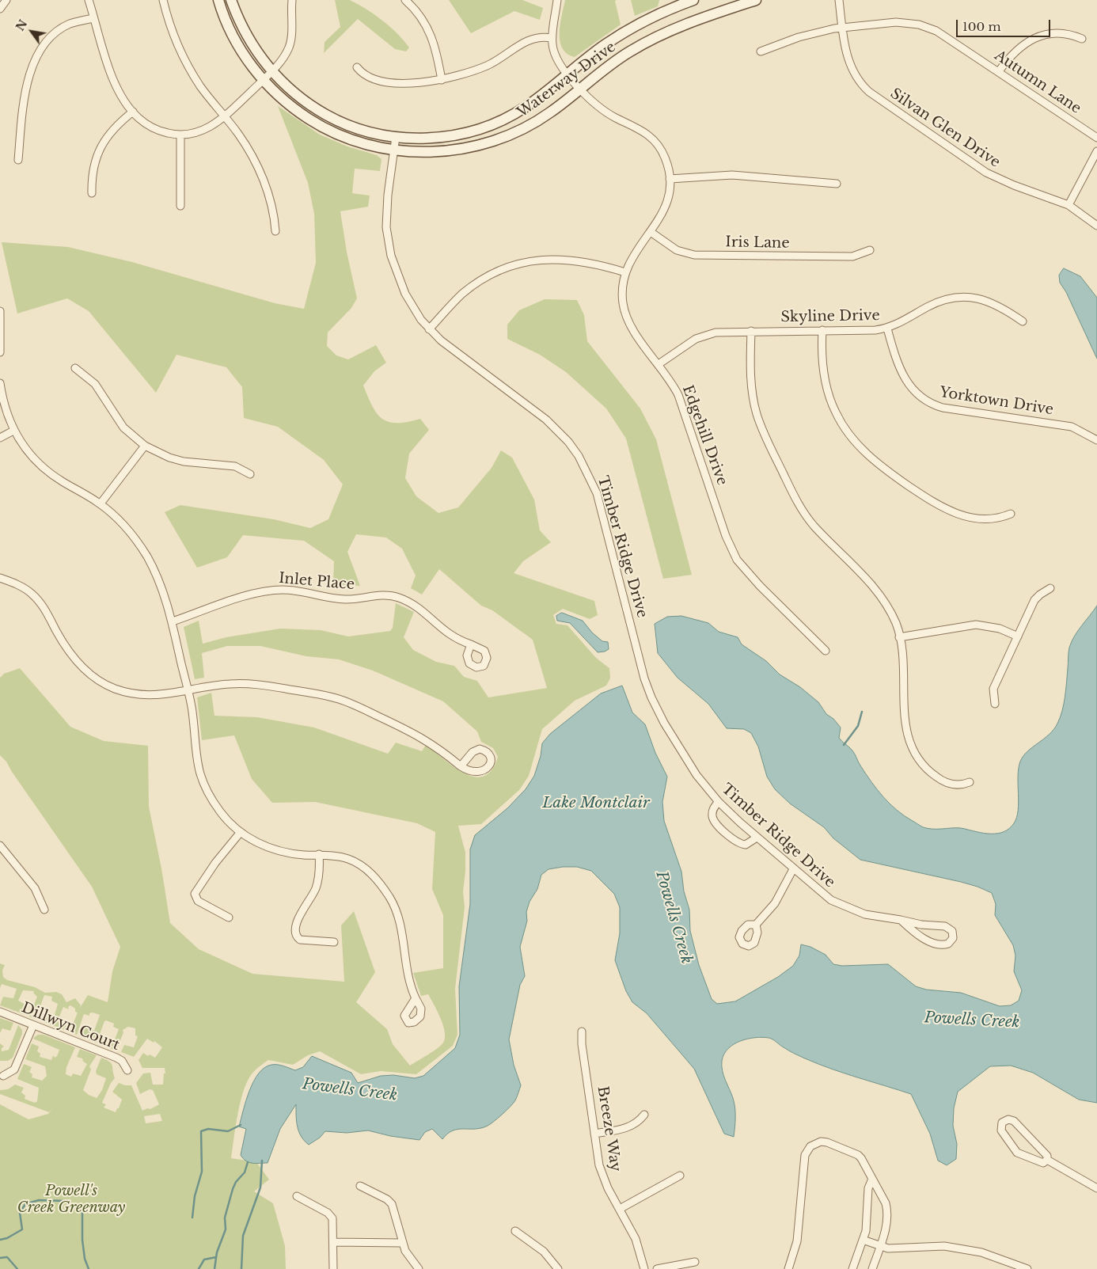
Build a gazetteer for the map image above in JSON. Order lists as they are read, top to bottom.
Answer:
{
  "streets": {
    "main road": ["Waterway Drive"],
    "street": [
      "Autumn Lane",
      "Silvan Glen Drive",
      "Iris Lane",
      "Skyline Drive",
      "Yorktown Drive",
      "Edgehill Drive",
      "Timber Ridge Drive",
      "Inlet Place",
      "Dillwyn Court",
      "Breeze Way"
    ]
  },
  "crossings": [
    ["Waterway Drive", "Edgehill Drive"],
    ["Waterway Drive", "Timber Ridge Drive"],
    ["Autumn Lane", "Silvan Glen Drive"],
    ["Iris Lane", "Edgehill Drive"],
    ["Skyline Drive", "Yorktown Drive"],
    ["Skyline Drive", "Edgehill Drive"]
  ],
  "water": ["Lake Montclair", "Powells Creek"],
  "parks": ["Powell's Creek Greenway"],
  "scale_bar": "100 m",
  "north": "top left"
}
